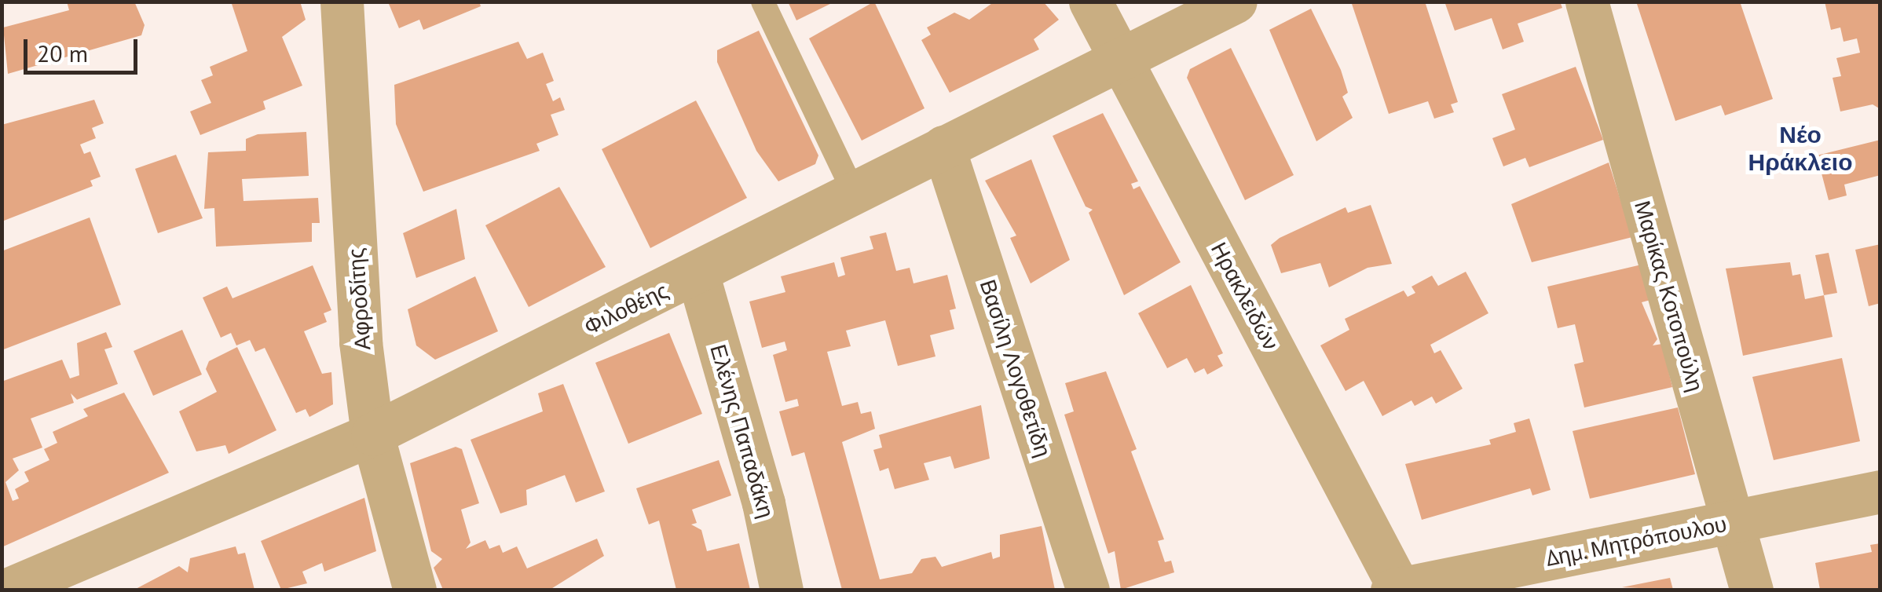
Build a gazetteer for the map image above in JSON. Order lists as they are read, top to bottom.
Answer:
{
  "streets": {
    "street": [
      "Ηρακλειδών",
      "Μαρίκας Κοτοπούλη",
      "Αφροδίτης",
      "Φιλοθέης",
      "Βασίλη Λογοθετίδη",
      "Ελένης Παπαδάκη",
      "Δημ. Μητρόπουλου"
    ]
  },
  "crossings": [
    ["Ηρακλειδών", "Φιλοθέης"],
    ["Ηρακλειδών", "Δημ. Μητρόπουλου"],
    ["Μαρίκας Κοτοπούλη", "Δημ. Μητρόπουλου"],
    ["Αφροδίτης", "Φιλοθέης"],
    ["Φιλοθέης", "Βασίλη Λογοθετίδη"],
    ["Φιλοθέης", "Ελένης Παπαδάκη"]
  ],
  "districts": ["Νέο Ηράκλειο"],
  "scale_bar": "20 m"
}
